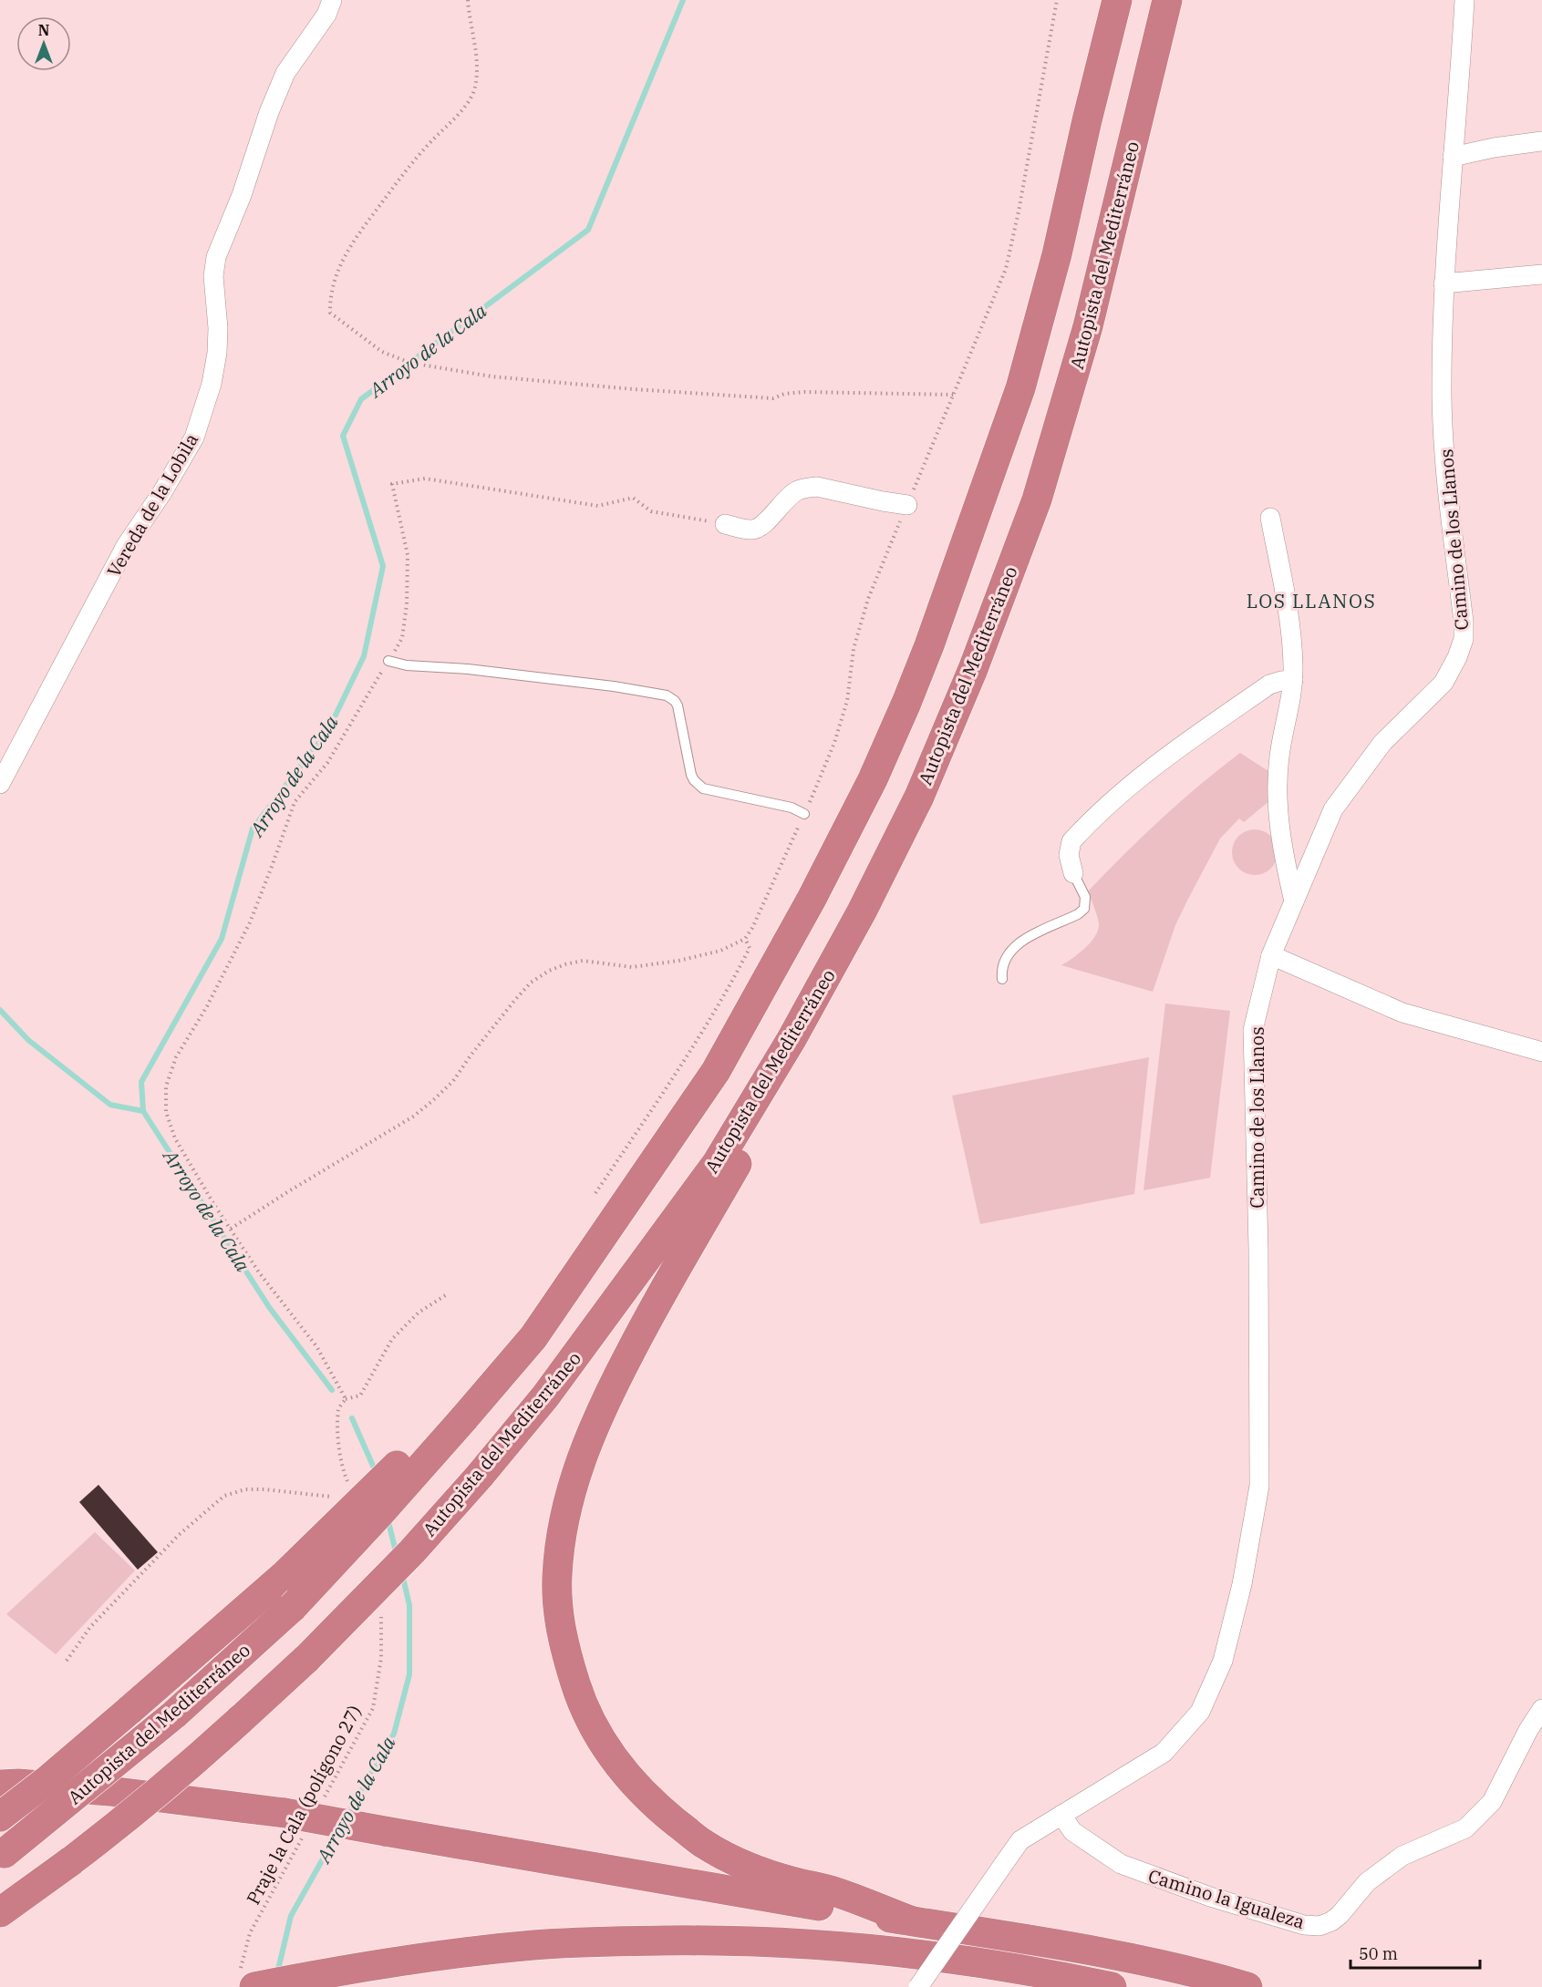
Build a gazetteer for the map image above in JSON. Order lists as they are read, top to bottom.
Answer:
{
  "streets": {
    "highway": ["Autopista del Mediterráneo"],
    "street": ["Vereda de la Lobila", "Camino de los Llanos", "Camino la Igualeza"],
    "path": ["Praje la Cala (polígono 27)"]
  },
  "crossings": [
    ["Camino de los Llanos", "Camino la Igualeza"]
  ],
  "districts": ["LOS LLANOS"],
  "water": ["Arroyo de la Cala"],
  "scale_bar": "50 m",
  "north": "top"
}
